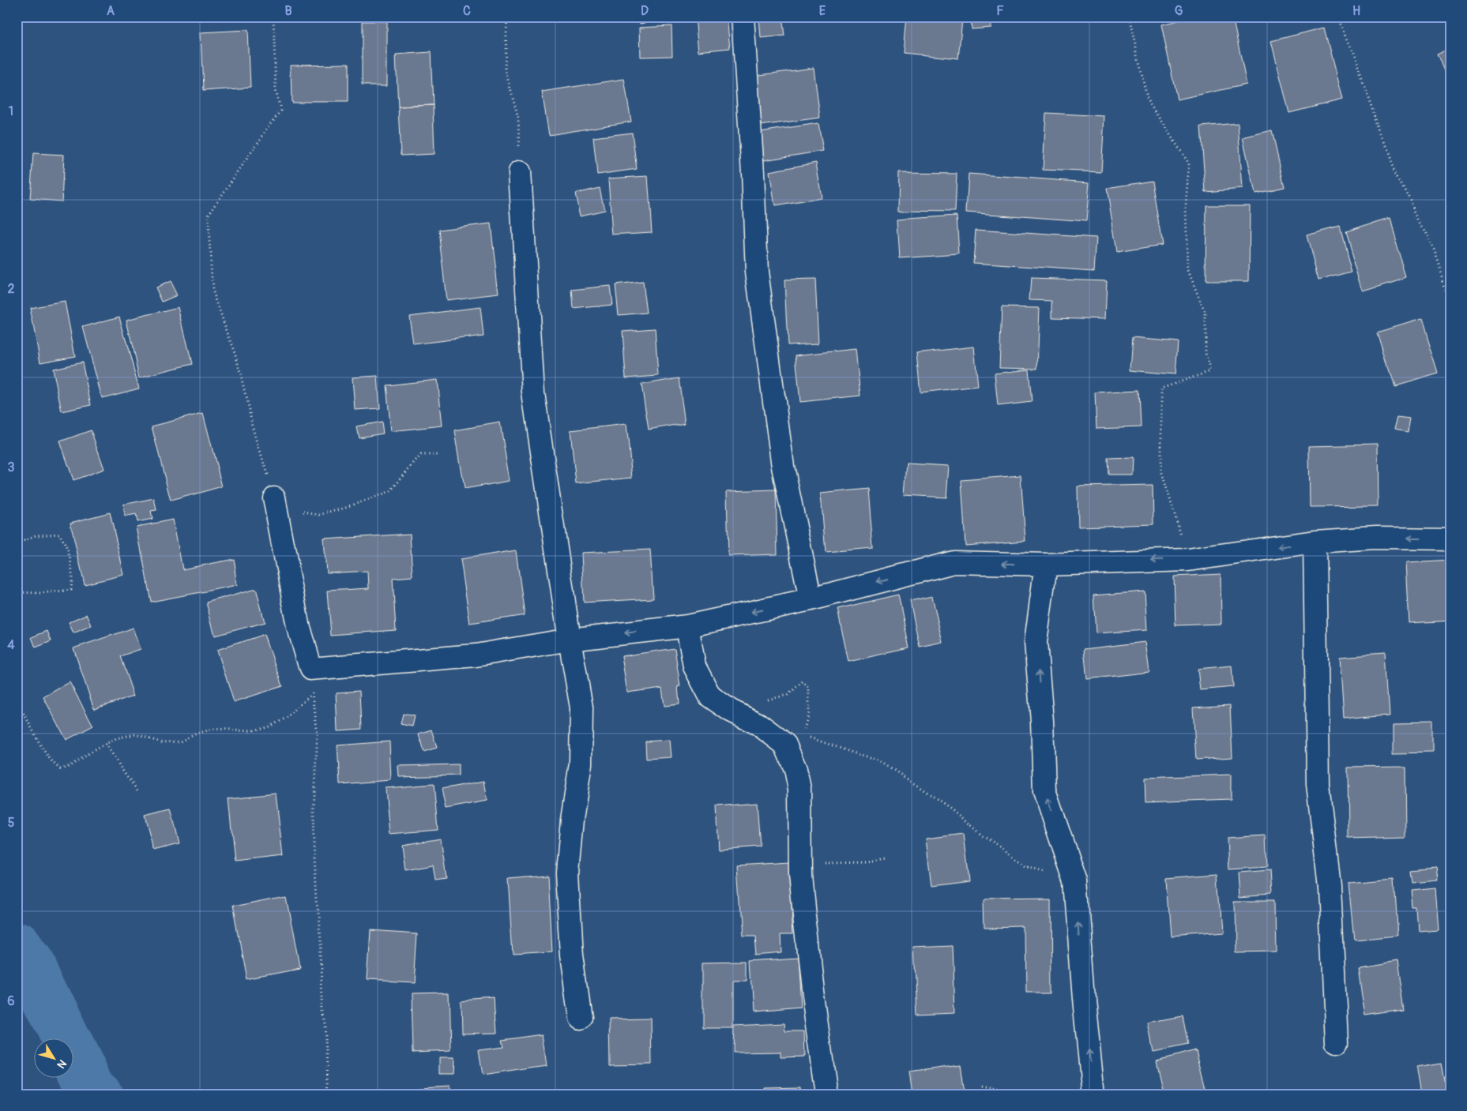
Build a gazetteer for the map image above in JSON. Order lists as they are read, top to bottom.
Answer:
{
  "north": "bottom right",
  "grid": {
    "columns": [
      "A",
      "B",
      "C",
      "D",
      "E",
      "F",
      "G",
      "H"
    ],
    "rows": [
      "1",
      "2",
      "3",
      "4",
      "5",
      "6"
    ]
  }
}
